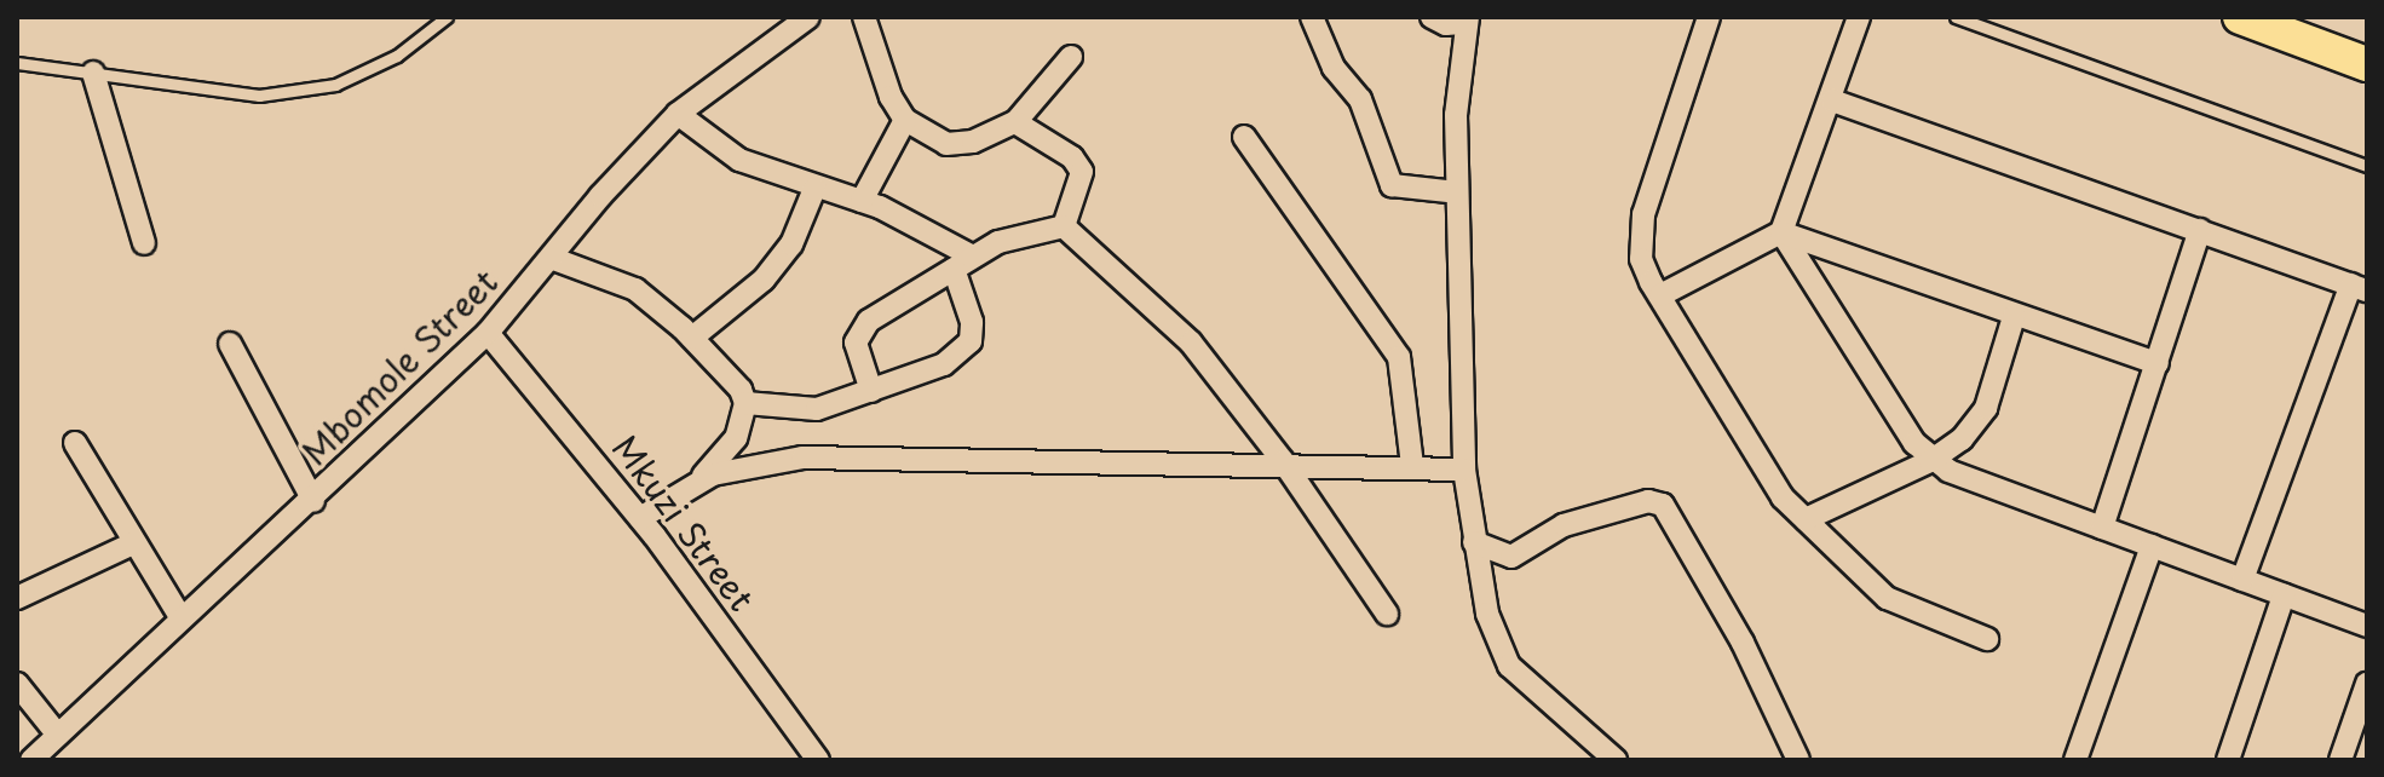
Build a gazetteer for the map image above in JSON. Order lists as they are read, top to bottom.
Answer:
{
  "streets": {
    "street": ["Mbomole Street", "Mkuzi Street"]
  },
  "crossings": [
    ["Mbomole Street", "Mkuzi Street"]
  ]
}
